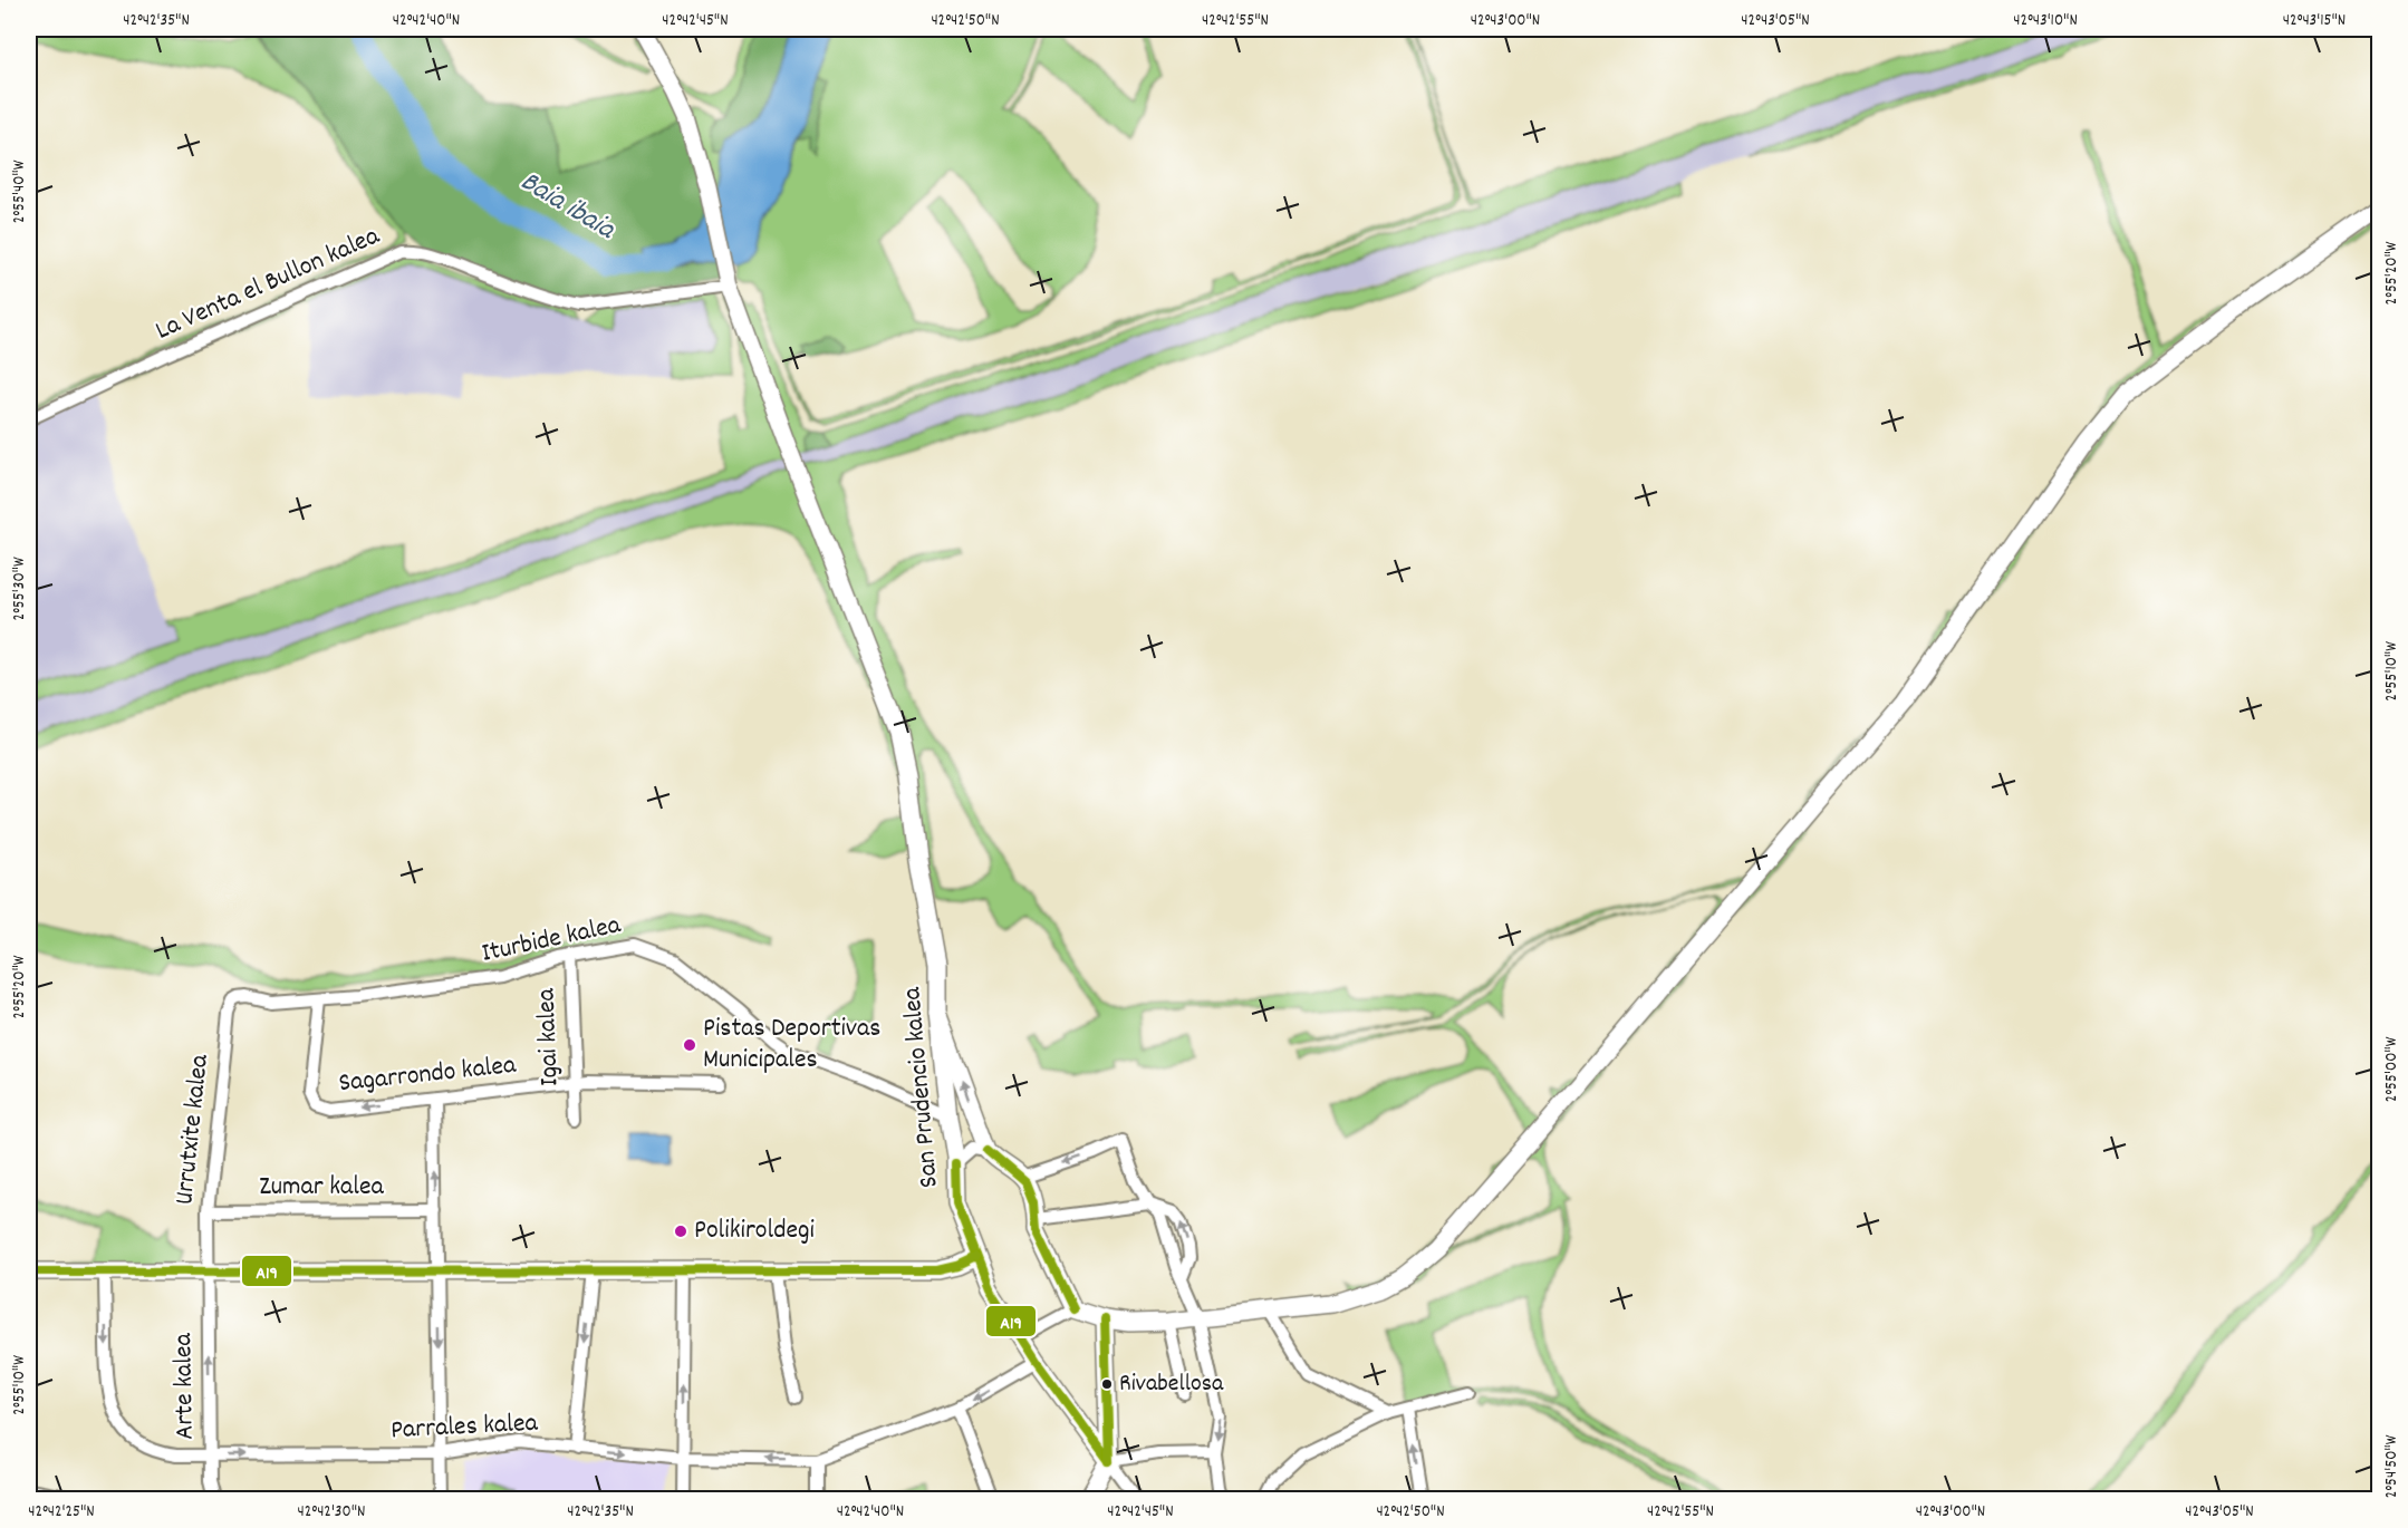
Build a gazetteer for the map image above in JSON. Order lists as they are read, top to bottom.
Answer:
{
  "streets": {
    "street": [
      "La Venta el Bullon kalea",
      "Iturbide kalea",
      "Igai kalea",
      "Sagarrondo kalea",
      "San Prudencio kalea",
      "Urrutxite kalea",
      "Zumar kalea",
      "Arte kalea",
      "Parrales kalea"
    ]
  },
  "crossings": [
    ["La Venta el Bullon kalea", "San Prudencio kalea"],
    ["Iturbide kalea", "Igai kalea"],
    ["Iturbide kalea", "Sagarrondo kalea"],
    ["Iturbide kalea", "San Prudencio kalea"],
    ["Iturbide kalea", "Urrutxite kalea"],
    ["Igai kalea", "Sagarrondo kalea"],
    ["San Prudencio kalea", "Parrales kalea"],
    ["Urrutxite kalea", "Zumar kalea"],
    ["Urrutxite kalea", "Arte kalea"],
    ["Arte kalea", "Parrales kalea"]
  ],
  "one_way": ["Arte kalea"],
  "water": ["Baia ibaia"],
  "places": ["Pistas Deportivas Municipales", "Polikiroldegi", "Rivabellosa"],
  "lines": ["transit line A19"],
  "coordinates": [
    "42°42'35\"N",
    "42°42'40\"N",
    "42°42'45\"N",
    "42°42'50\"N",
    "42°42'55\"N",
    "42°43'00\"N",
    "42°43'05\"N",
    "42°43'10\"N",
    "42°43'15\"N",
    "2°55'40\"W",
    "2°55'20\"W",
    "2°55'30\"W",
    "2°55'10\"W",
    "2°55'00\"W",
    "2°54'50\"W",
    "42°42'25\"N",
    "42°42'30\"N"
  ]
}
